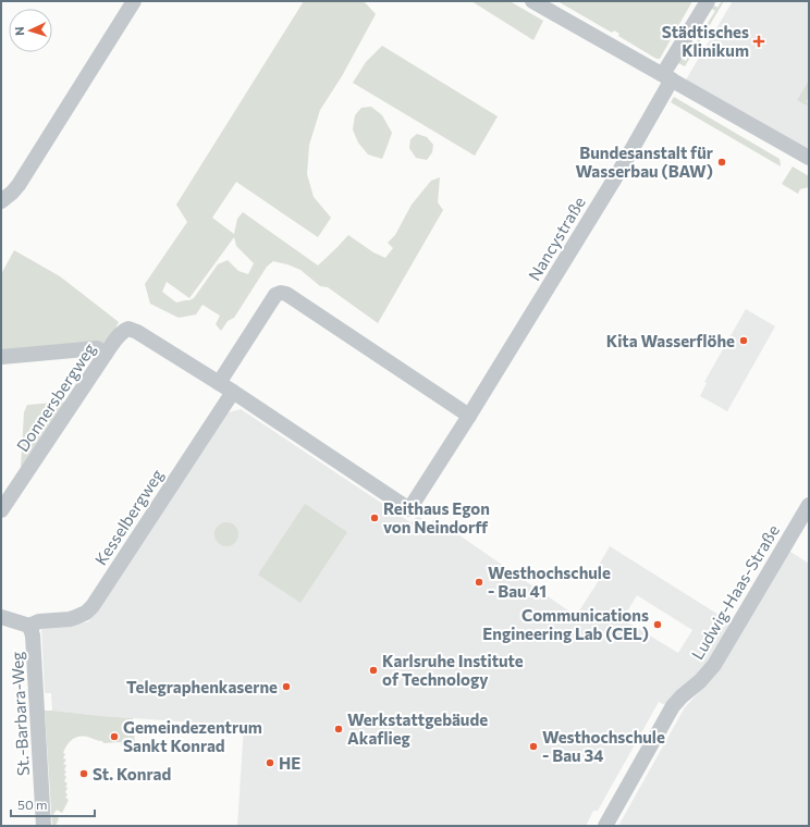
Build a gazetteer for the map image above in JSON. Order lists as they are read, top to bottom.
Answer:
{
  "streets": {
    "street": [
      "Nancystraße",
      "Donnersbergweg",
      "Kesselbergweg",
      "Ludwig-Haas-Straße",
      "St.-Barbara-Weg"
    ]
  },
  "crossings": [
    ["Nancystraße", "Donnersbergweg"],
    ["Nancystraße", "Kesselbergweg"],
    ["Kesselbergweg", "St.-Barbara-Weg"]
  ],
  "places": {
    "health": ["Städtisches Klinikum"],
    "other": [
      "Bundesanstalt für Wasserbau (BAW)",
      "Kita Wasserflöhe",
      "Reithaus Egon von Neindorff",
      "Westhochschule - Bau 41",
      "Communications Engineering Lab (CEL)",
      "Karlsruhe Institute of Technology",
      "Telegraphenkaserne",
      "Werkstattgebäude Akaflieg",
      "Gemeindezentrum Sankt Konrad",
      "Westhochschule - Bau 34",
      "HE",
      "St. Konrad"
    ]
  },
  "scale_bar": "50 m",
  "north": "left"
}
